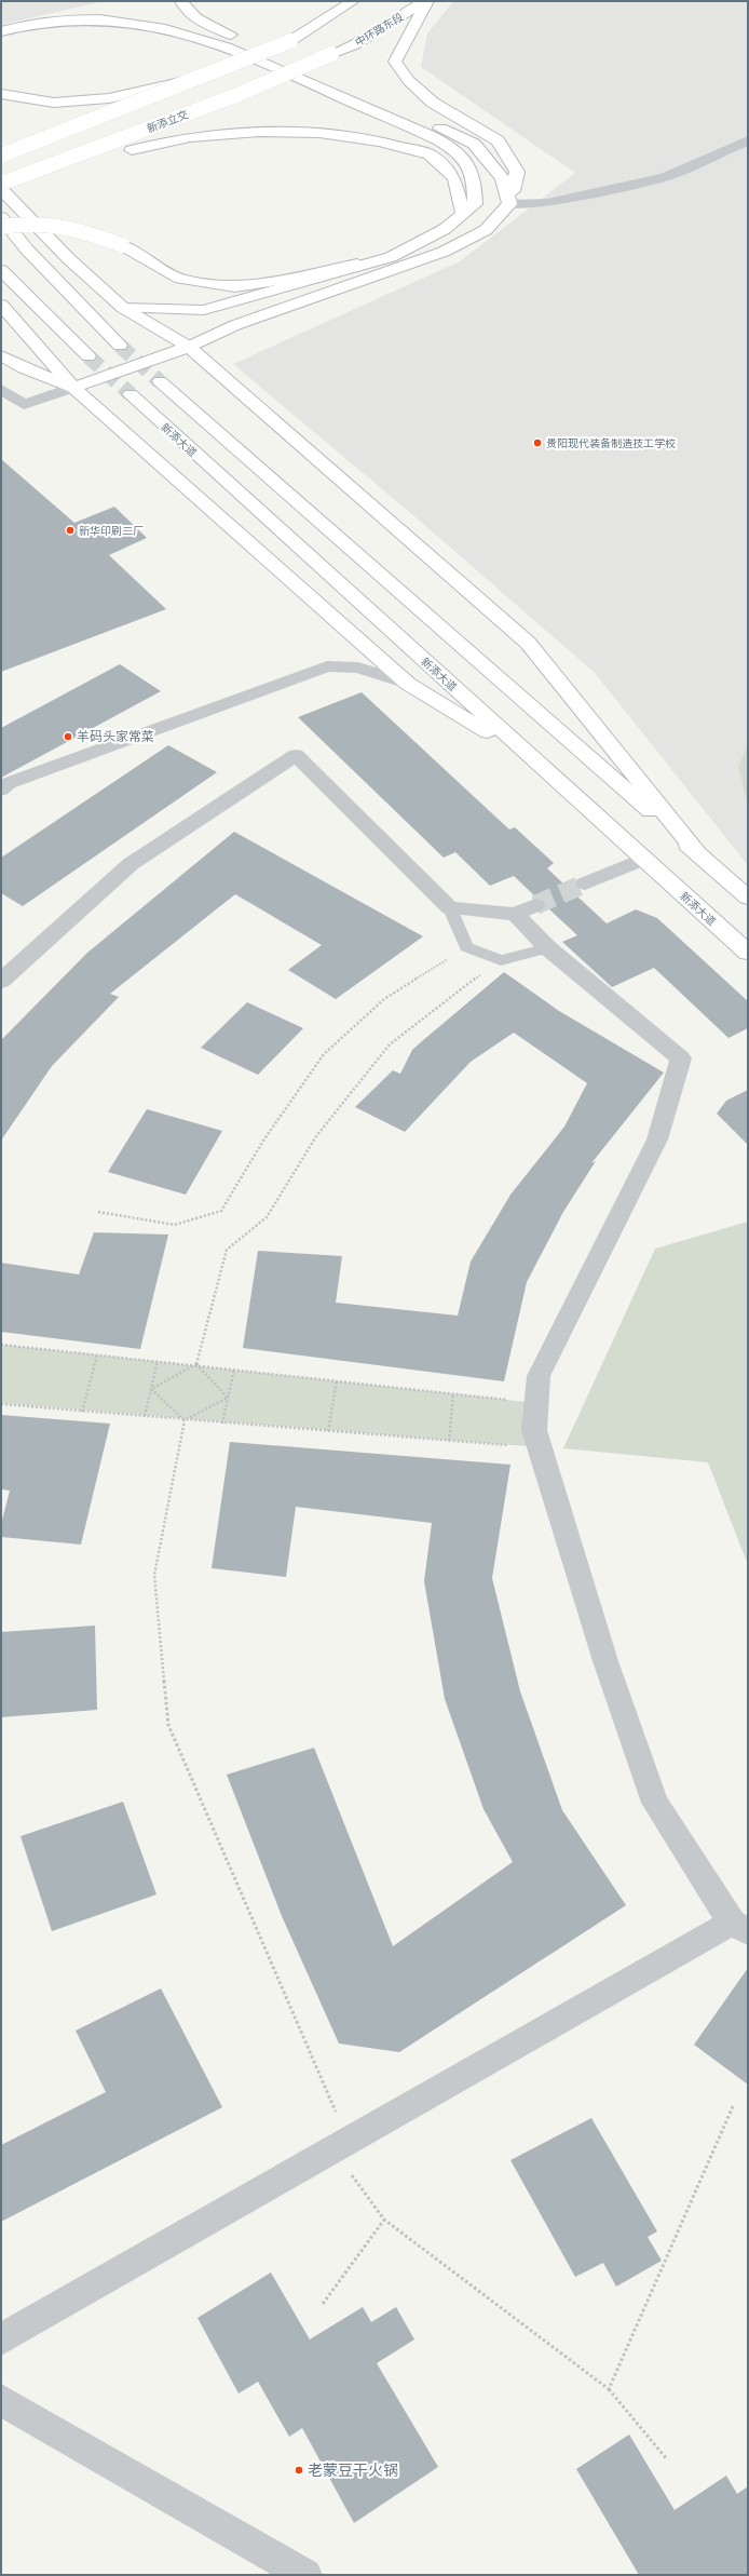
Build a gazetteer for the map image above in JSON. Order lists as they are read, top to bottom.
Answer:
{
  "streets": {
    "main road": ["中环路东段", "新添立交", "新添大道"]
  },
  "crossings": [
    ["中环路东段", "新添立交"]
  ],
  "places": [
    "贵阳现代装备制造技工学校",
    "新华印刷二厂",
    "羊码头家常菜",
    "老蒙豆干火锅"
  ]
}
